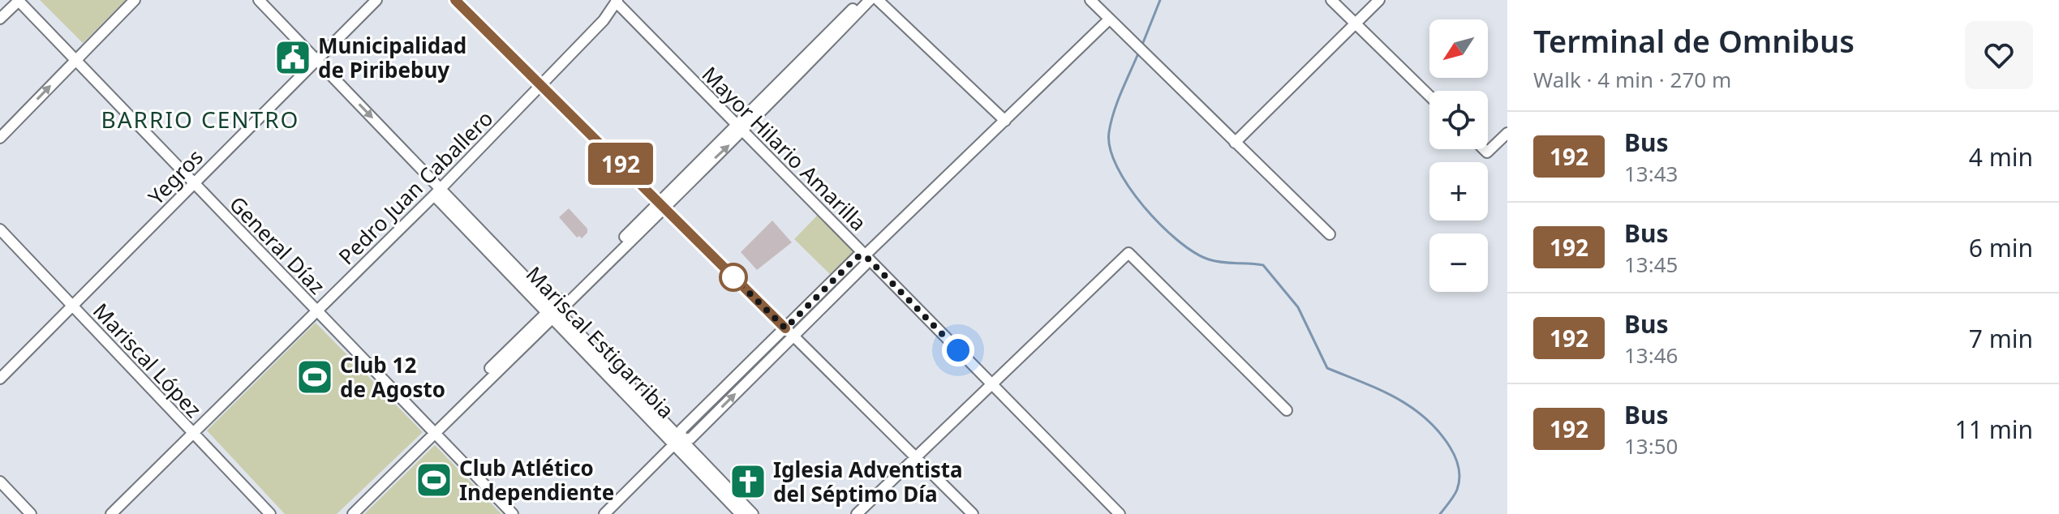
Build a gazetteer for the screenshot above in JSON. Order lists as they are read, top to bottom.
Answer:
{
  "streets": {
    "street": [
      "Mayor Hilario Amarilla",
      "Yegros",
      "Pedro Juan Caballero",
      "General Díaz",
      "Mariscal Estigarribia",
      "Mariscal López"
    ]
  },
  "crossings": [
    ["Mayor Hilario Amarilla", "Pedro Juan Caballero"],
    ["Yegros", "General Díaz"],
    ["Yegros", "Mariscal López"],
    ["Pedro Juan Caballero", "General Díaz"],
    ["Pedro Juan Caballero", "Mariscal López"]
  ],
  "districts": ["BARRIO CENTRO"],
  "places": {
    "public building": ["Municipalidad de Piribebuy"],
    "sports": ["Club 12 de Agosto", "Club Atlético Independiente"],
    "church": ["Iglesia Adventista del Séptimo Día"]
  },
  "lines": ["bus line 192"],
  "north": "bottom left",
  "page": {
    "on_map": "192",
    "heading": ["Terminal de Omnibus", "Walk · 4 min · 270 m"],
    "map_buttons": ["+", "−"],
    "list": [
      {
        "mark": "192",
        "name": "Bus",
        "note": "13:43",
        "value": "4 min"
      },
      {
        "mark": "192",
        "name": "Bus",
        "note": "13:45",
        "value": "6 min"
      },
      {
        "mark": "192",
        "name": "Bus",
        "note": "13:46",
        "value": "7 min"
      },
      {
        "mark": "192",
        "name": "Bus",
        "note": "13:50",
        "value": "11 min"
      }
    ]
  }
}
